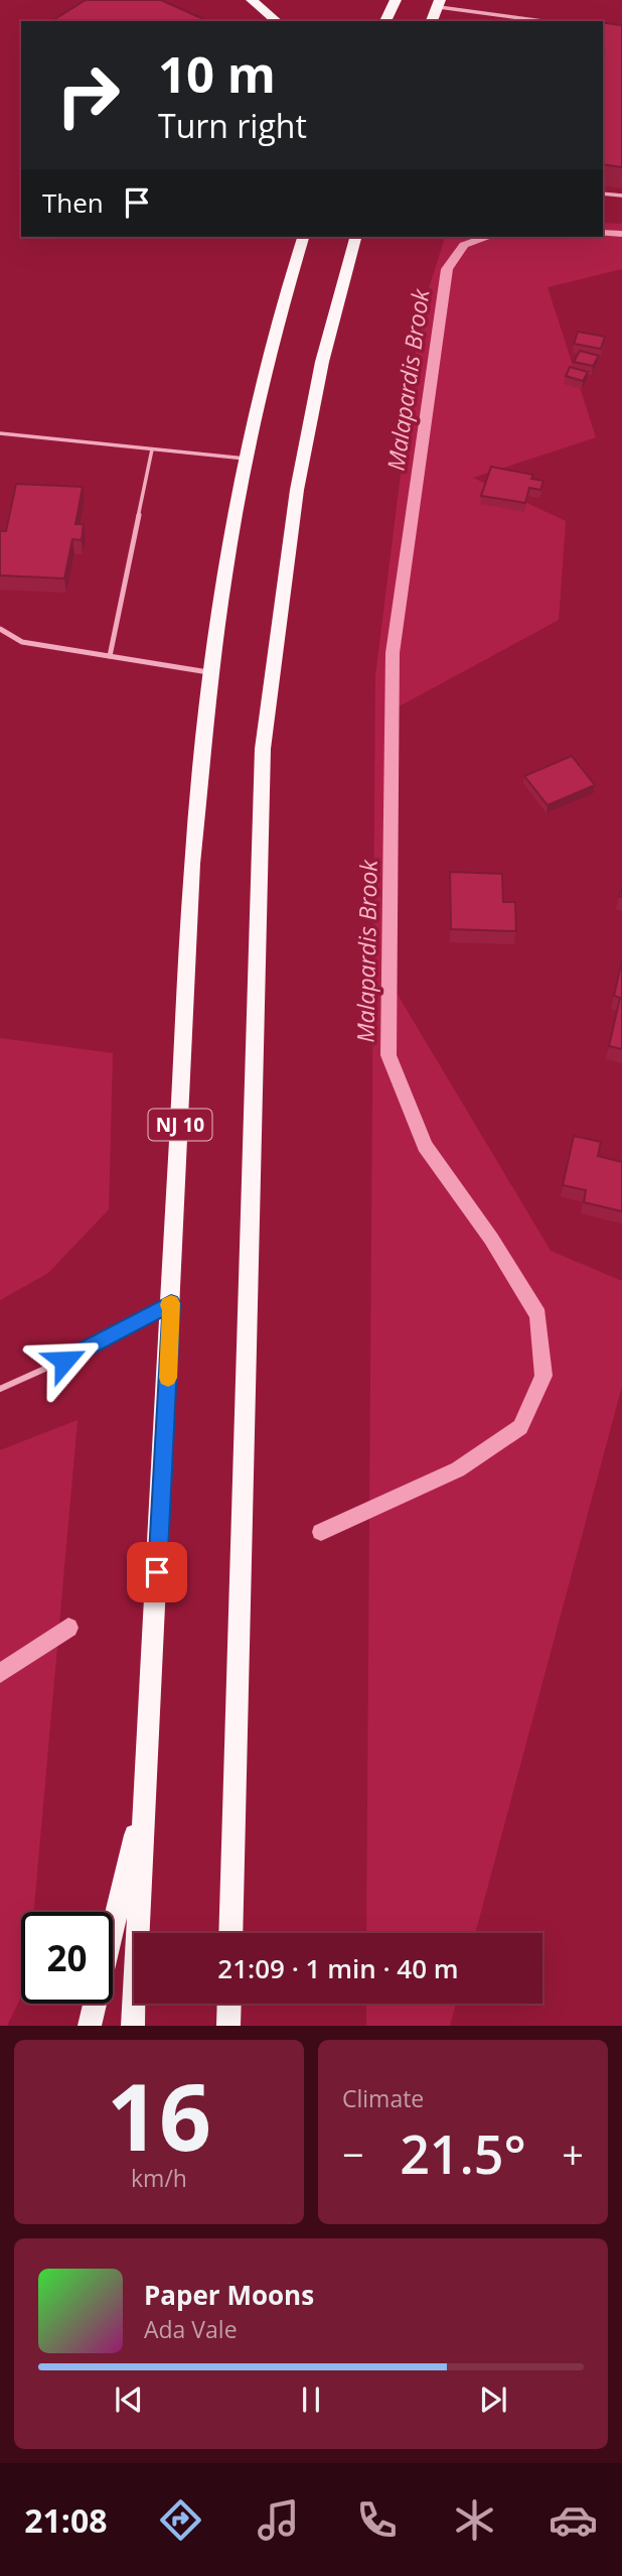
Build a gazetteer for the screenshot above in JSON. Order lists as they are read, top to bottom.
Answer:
{
  "streets": {
    "main road": ["NJ 10"]
  },
  "water": ["Malapardis Brook"],
  "page": {
    "turn": ["10 m", "Turn right"],
    "then": "Then",
    "limit": "20",
    "trip": "21:09 · 1 min · 40 m",
    "tile": [
      ["16", "km/h"],
      "Climate"
    ],
    "heat": ["−", "21.5°", "+"],
    "song": ["Paper Moons", "Ada Vale"],
    "tabs": "21:08"
  }
}
